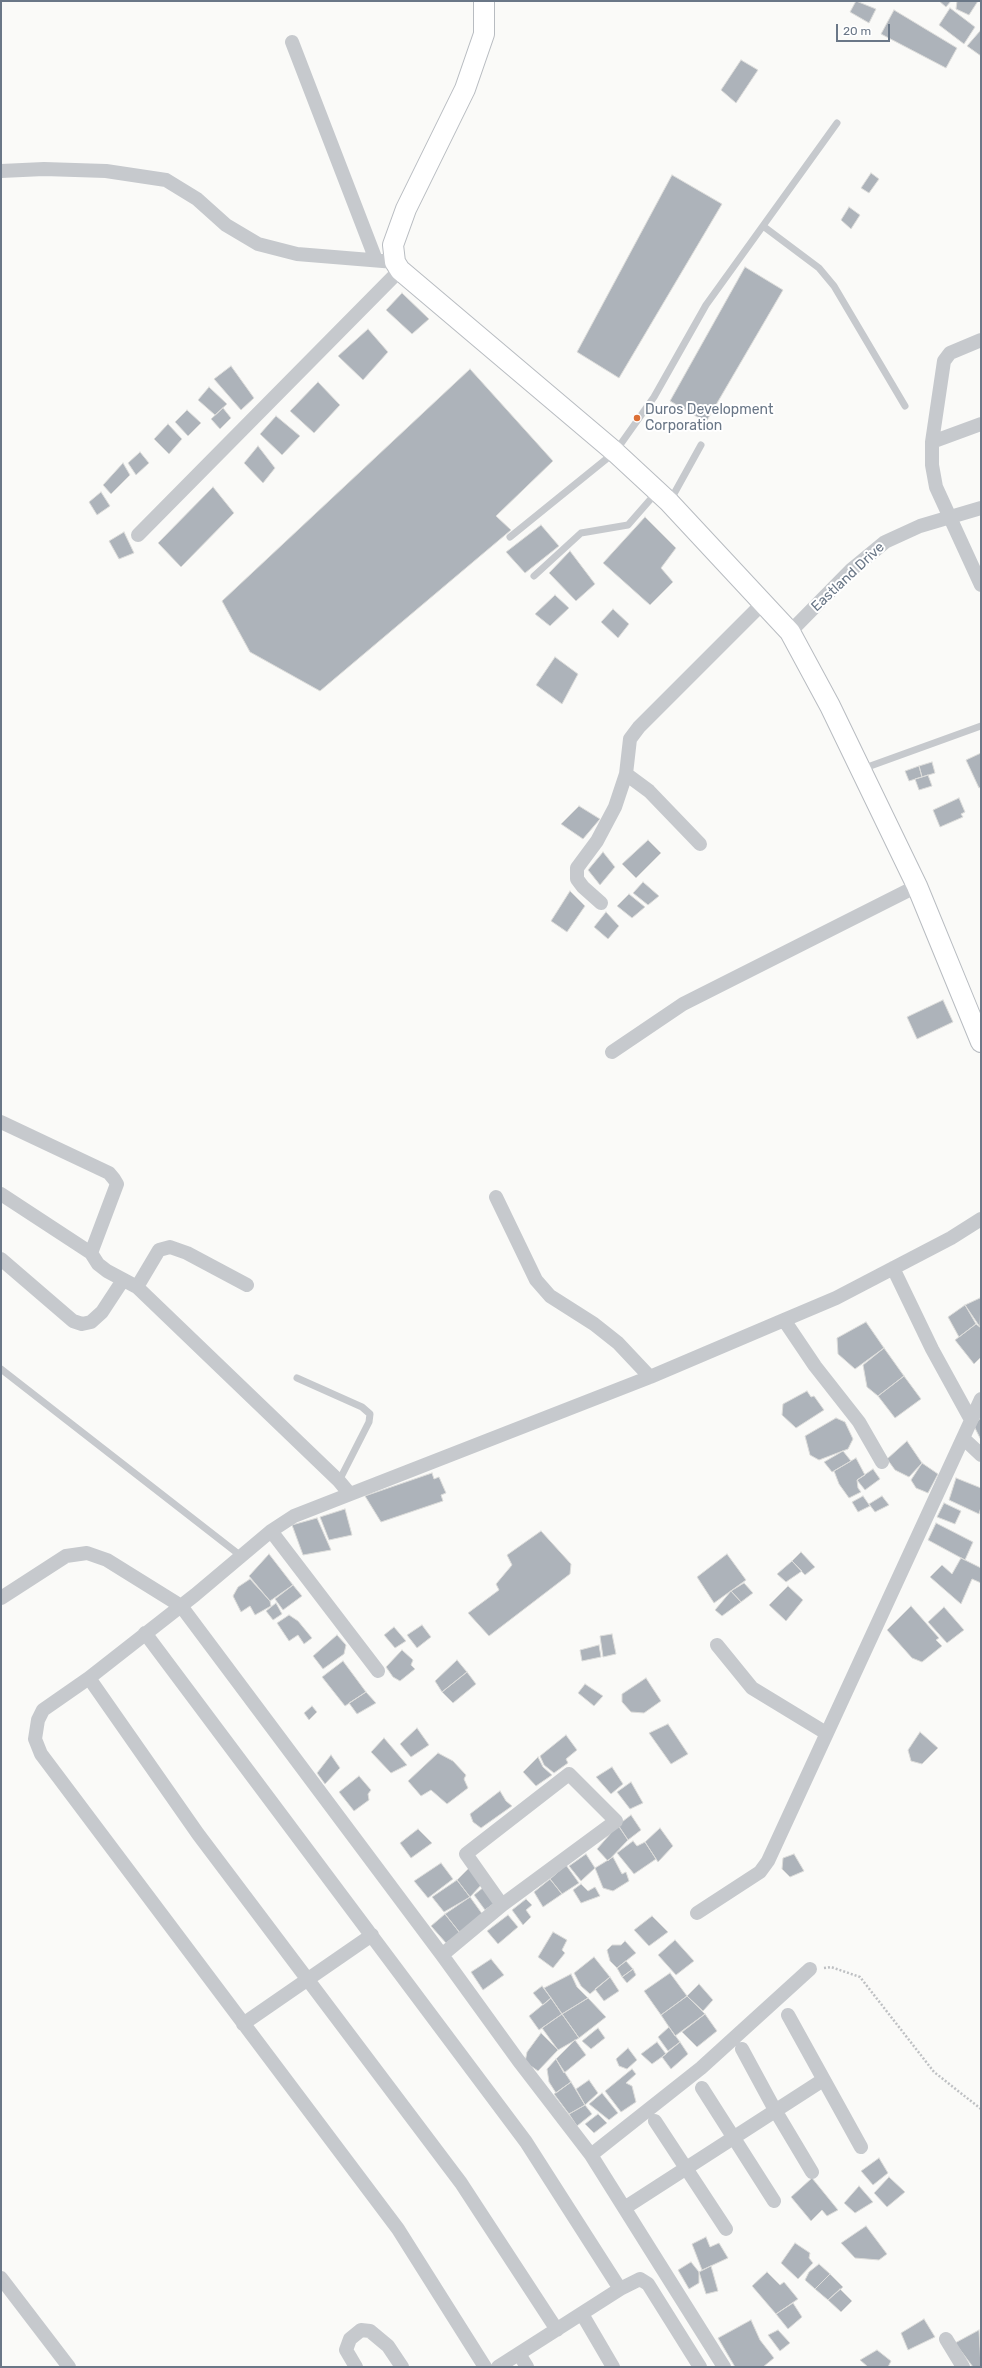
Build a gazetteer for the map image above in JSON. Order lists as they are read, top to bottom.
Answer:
{
  "streets": {
    "street": ["Eastland Drive"]
  },
  "places": ["Duros Development Corporation"],
  "scale_bar": "20 m"
}
